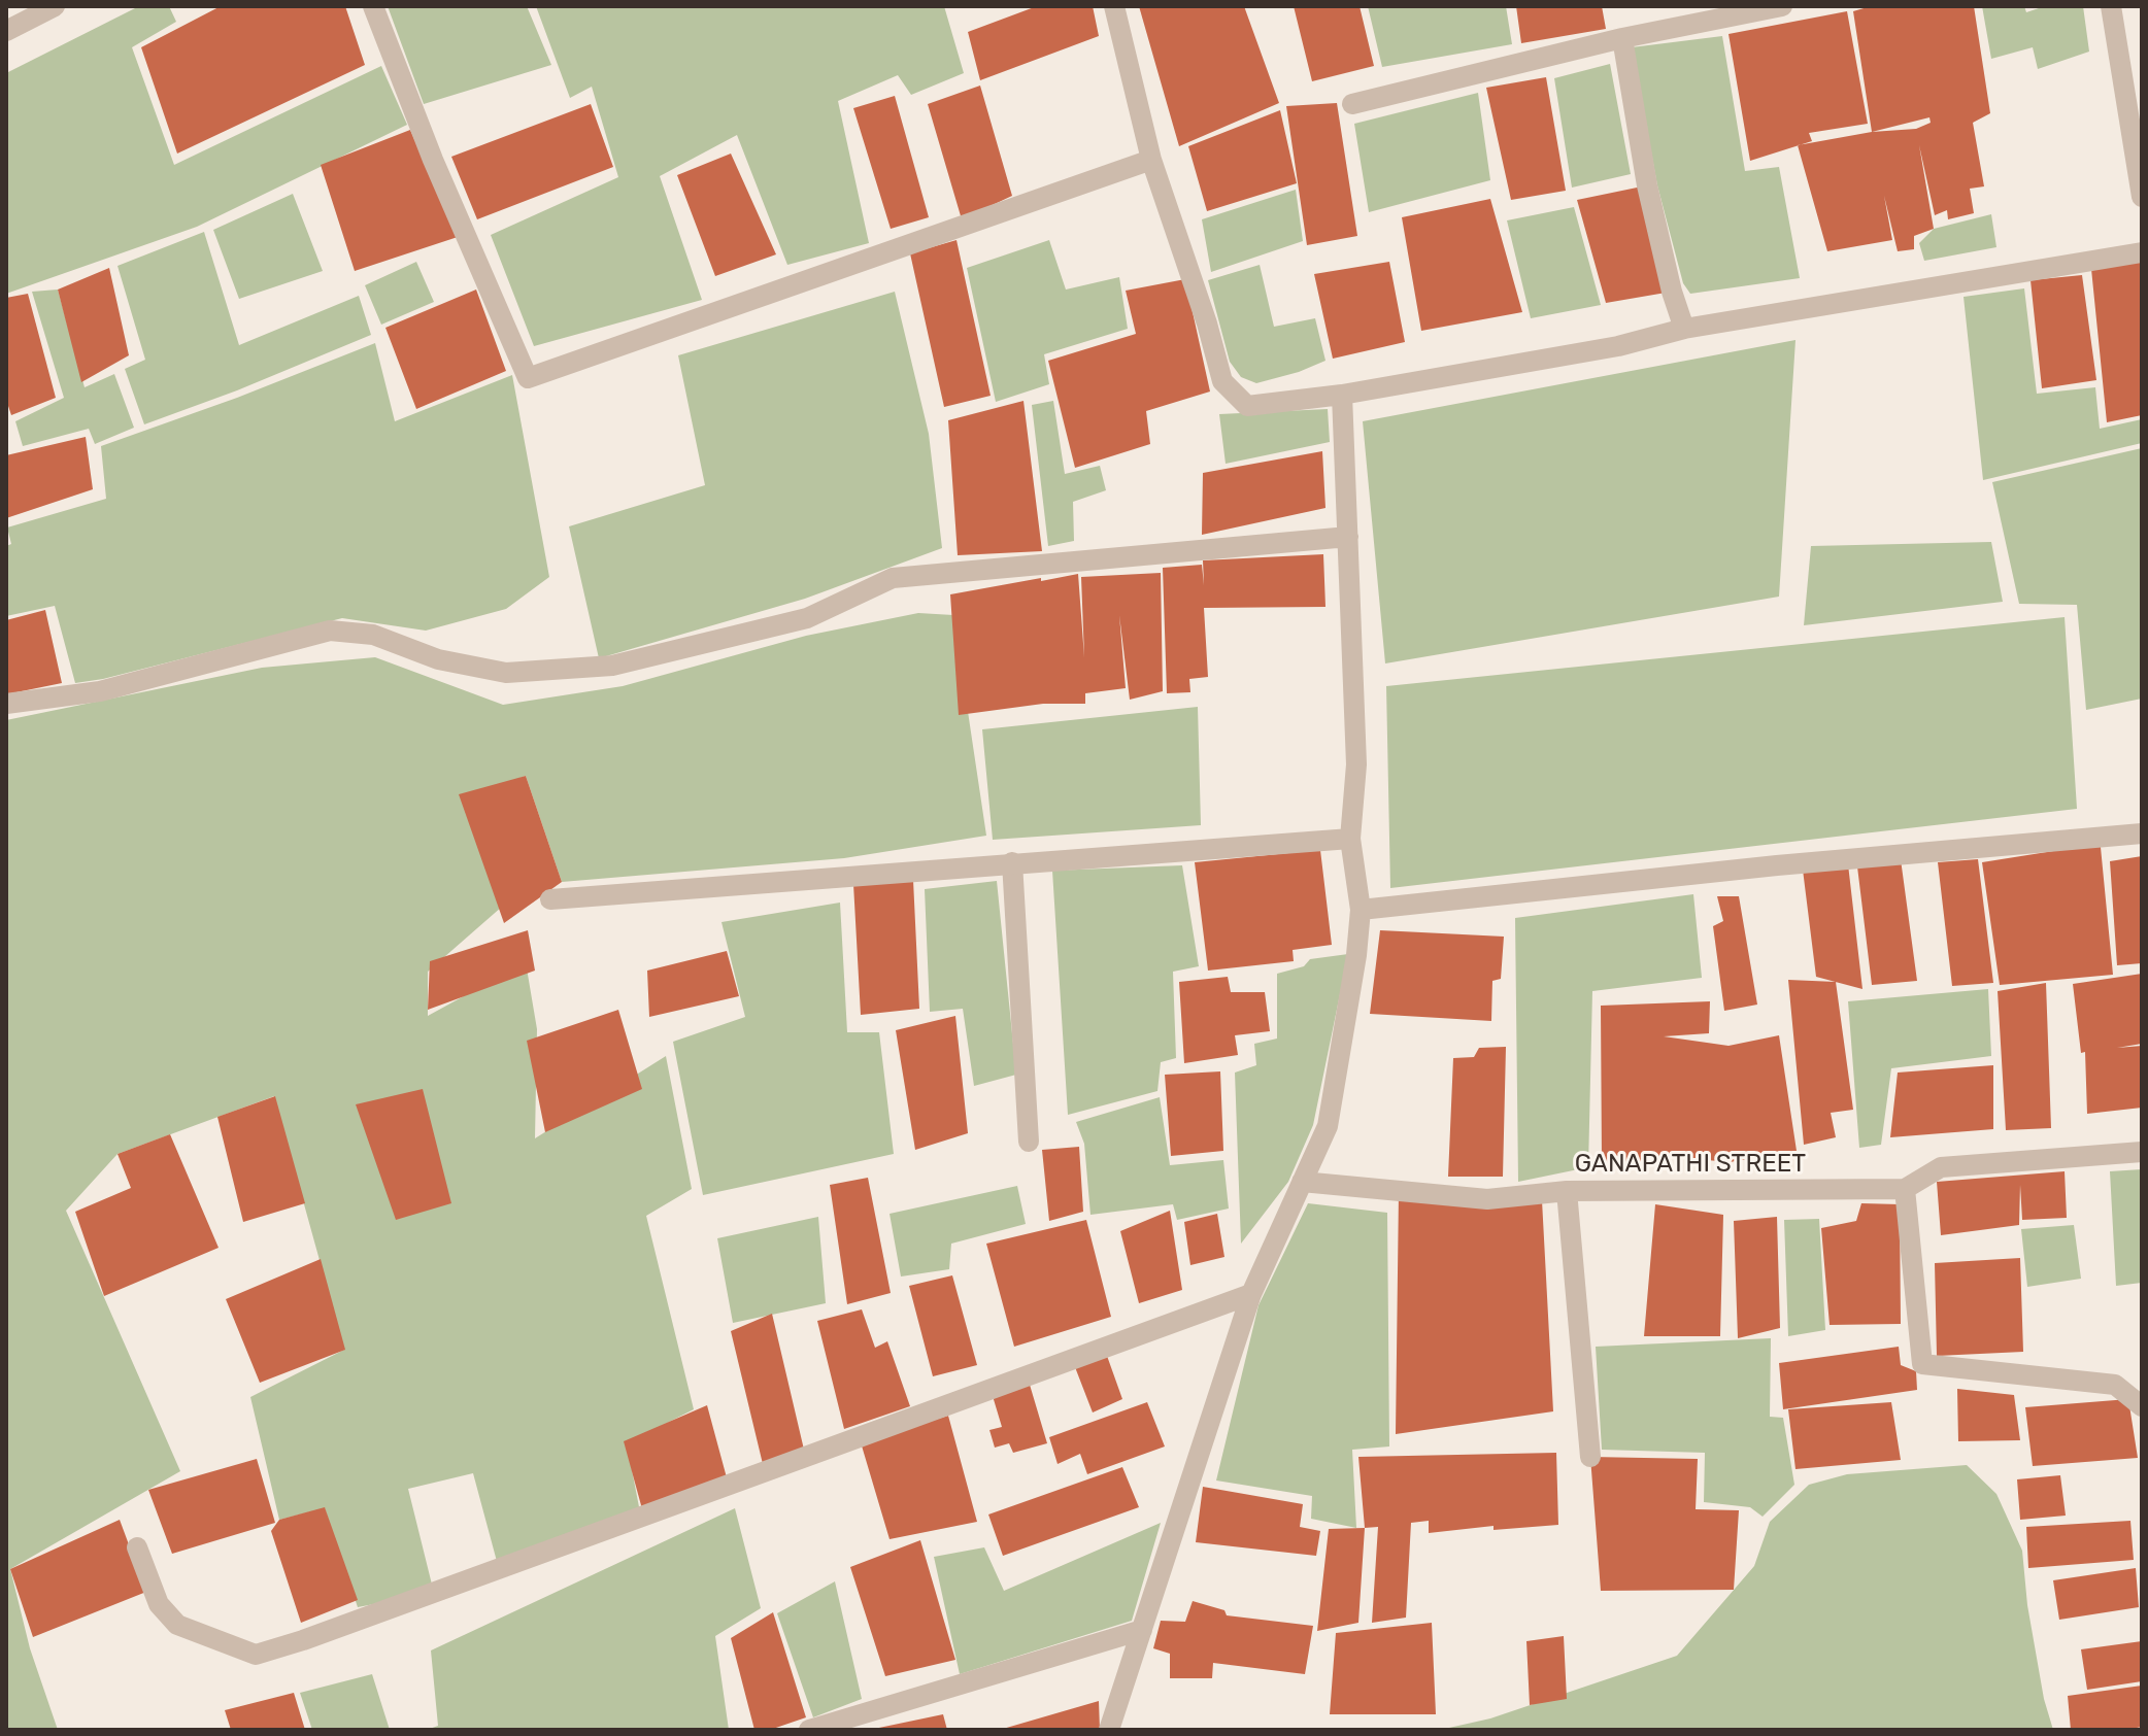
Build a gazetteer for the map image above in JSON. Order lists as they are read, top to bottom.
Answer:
{
  "streets": {
    "street": ["GANAPATHI STREET"]
  }
}
